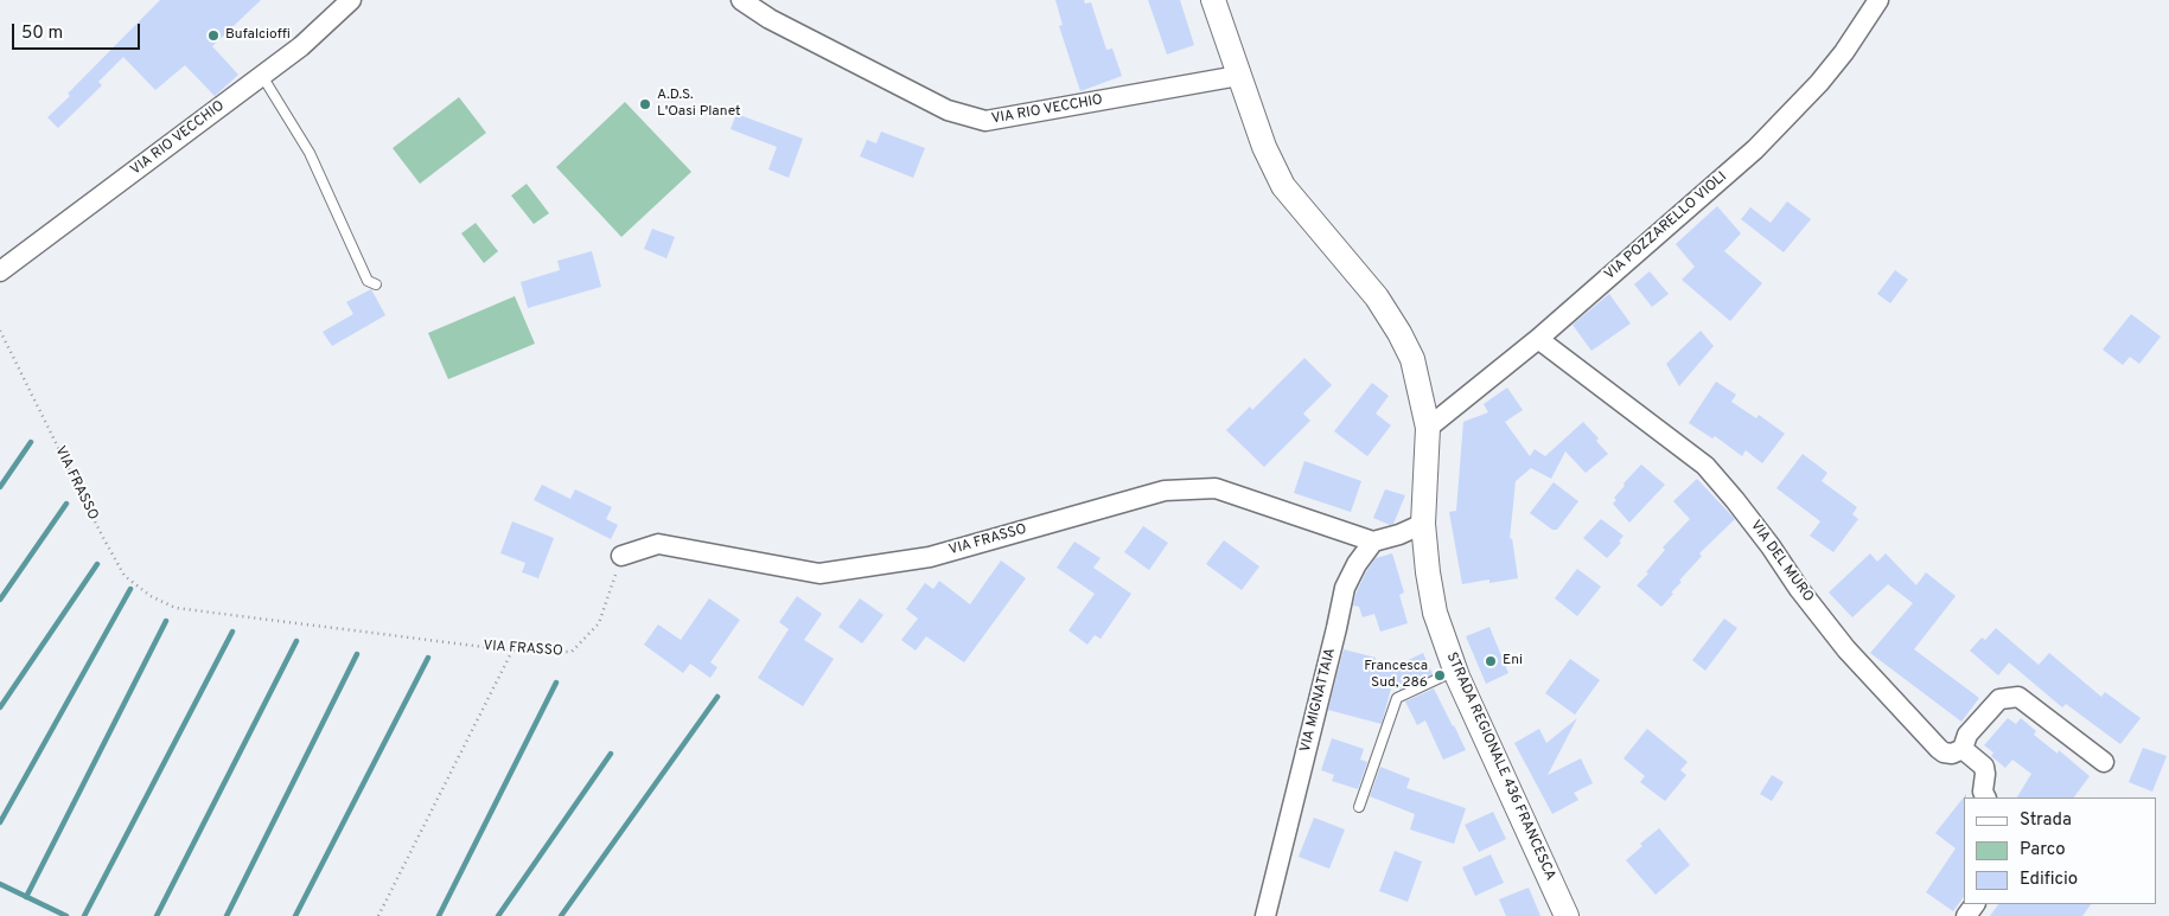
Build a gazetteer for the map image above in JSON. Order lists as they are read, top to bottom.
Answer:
{
  "streets": {
    "street": [
      "VIA RIO VECCHIO",
      "VIA POZZARELLO VIOLI",
      "VIA FRASSO",
      "VIA DEL MURO",
      "VIA MIGNATTAIA",
      "STRADA REGIONALE 436 FRANCESCA"
    ]
  },
  "crossings": [
    ["VIA RIO VECCHIO", "STRADA REGIONALE 436 FRANCESCA"],
    ["VIA POZZARELLO VIOLI", "VIA DEL MURO"],
    ["VIA POZZARELLO VIOLI", "STRADA REGIONALE 436 FRANCESCA"],
    ["VIA FRASSO", "VIA MIGNATTAIA"]
  ],
  "places": [
    "Bufalcioffi",
    "A.D.S. L'Oasi Planet",
    "Eni",
    "Francesca Sud, 286"
  ],
  "legend": ["Strada", "Parco", "Edificio"],
  "scale_bar": "50 m"
}
